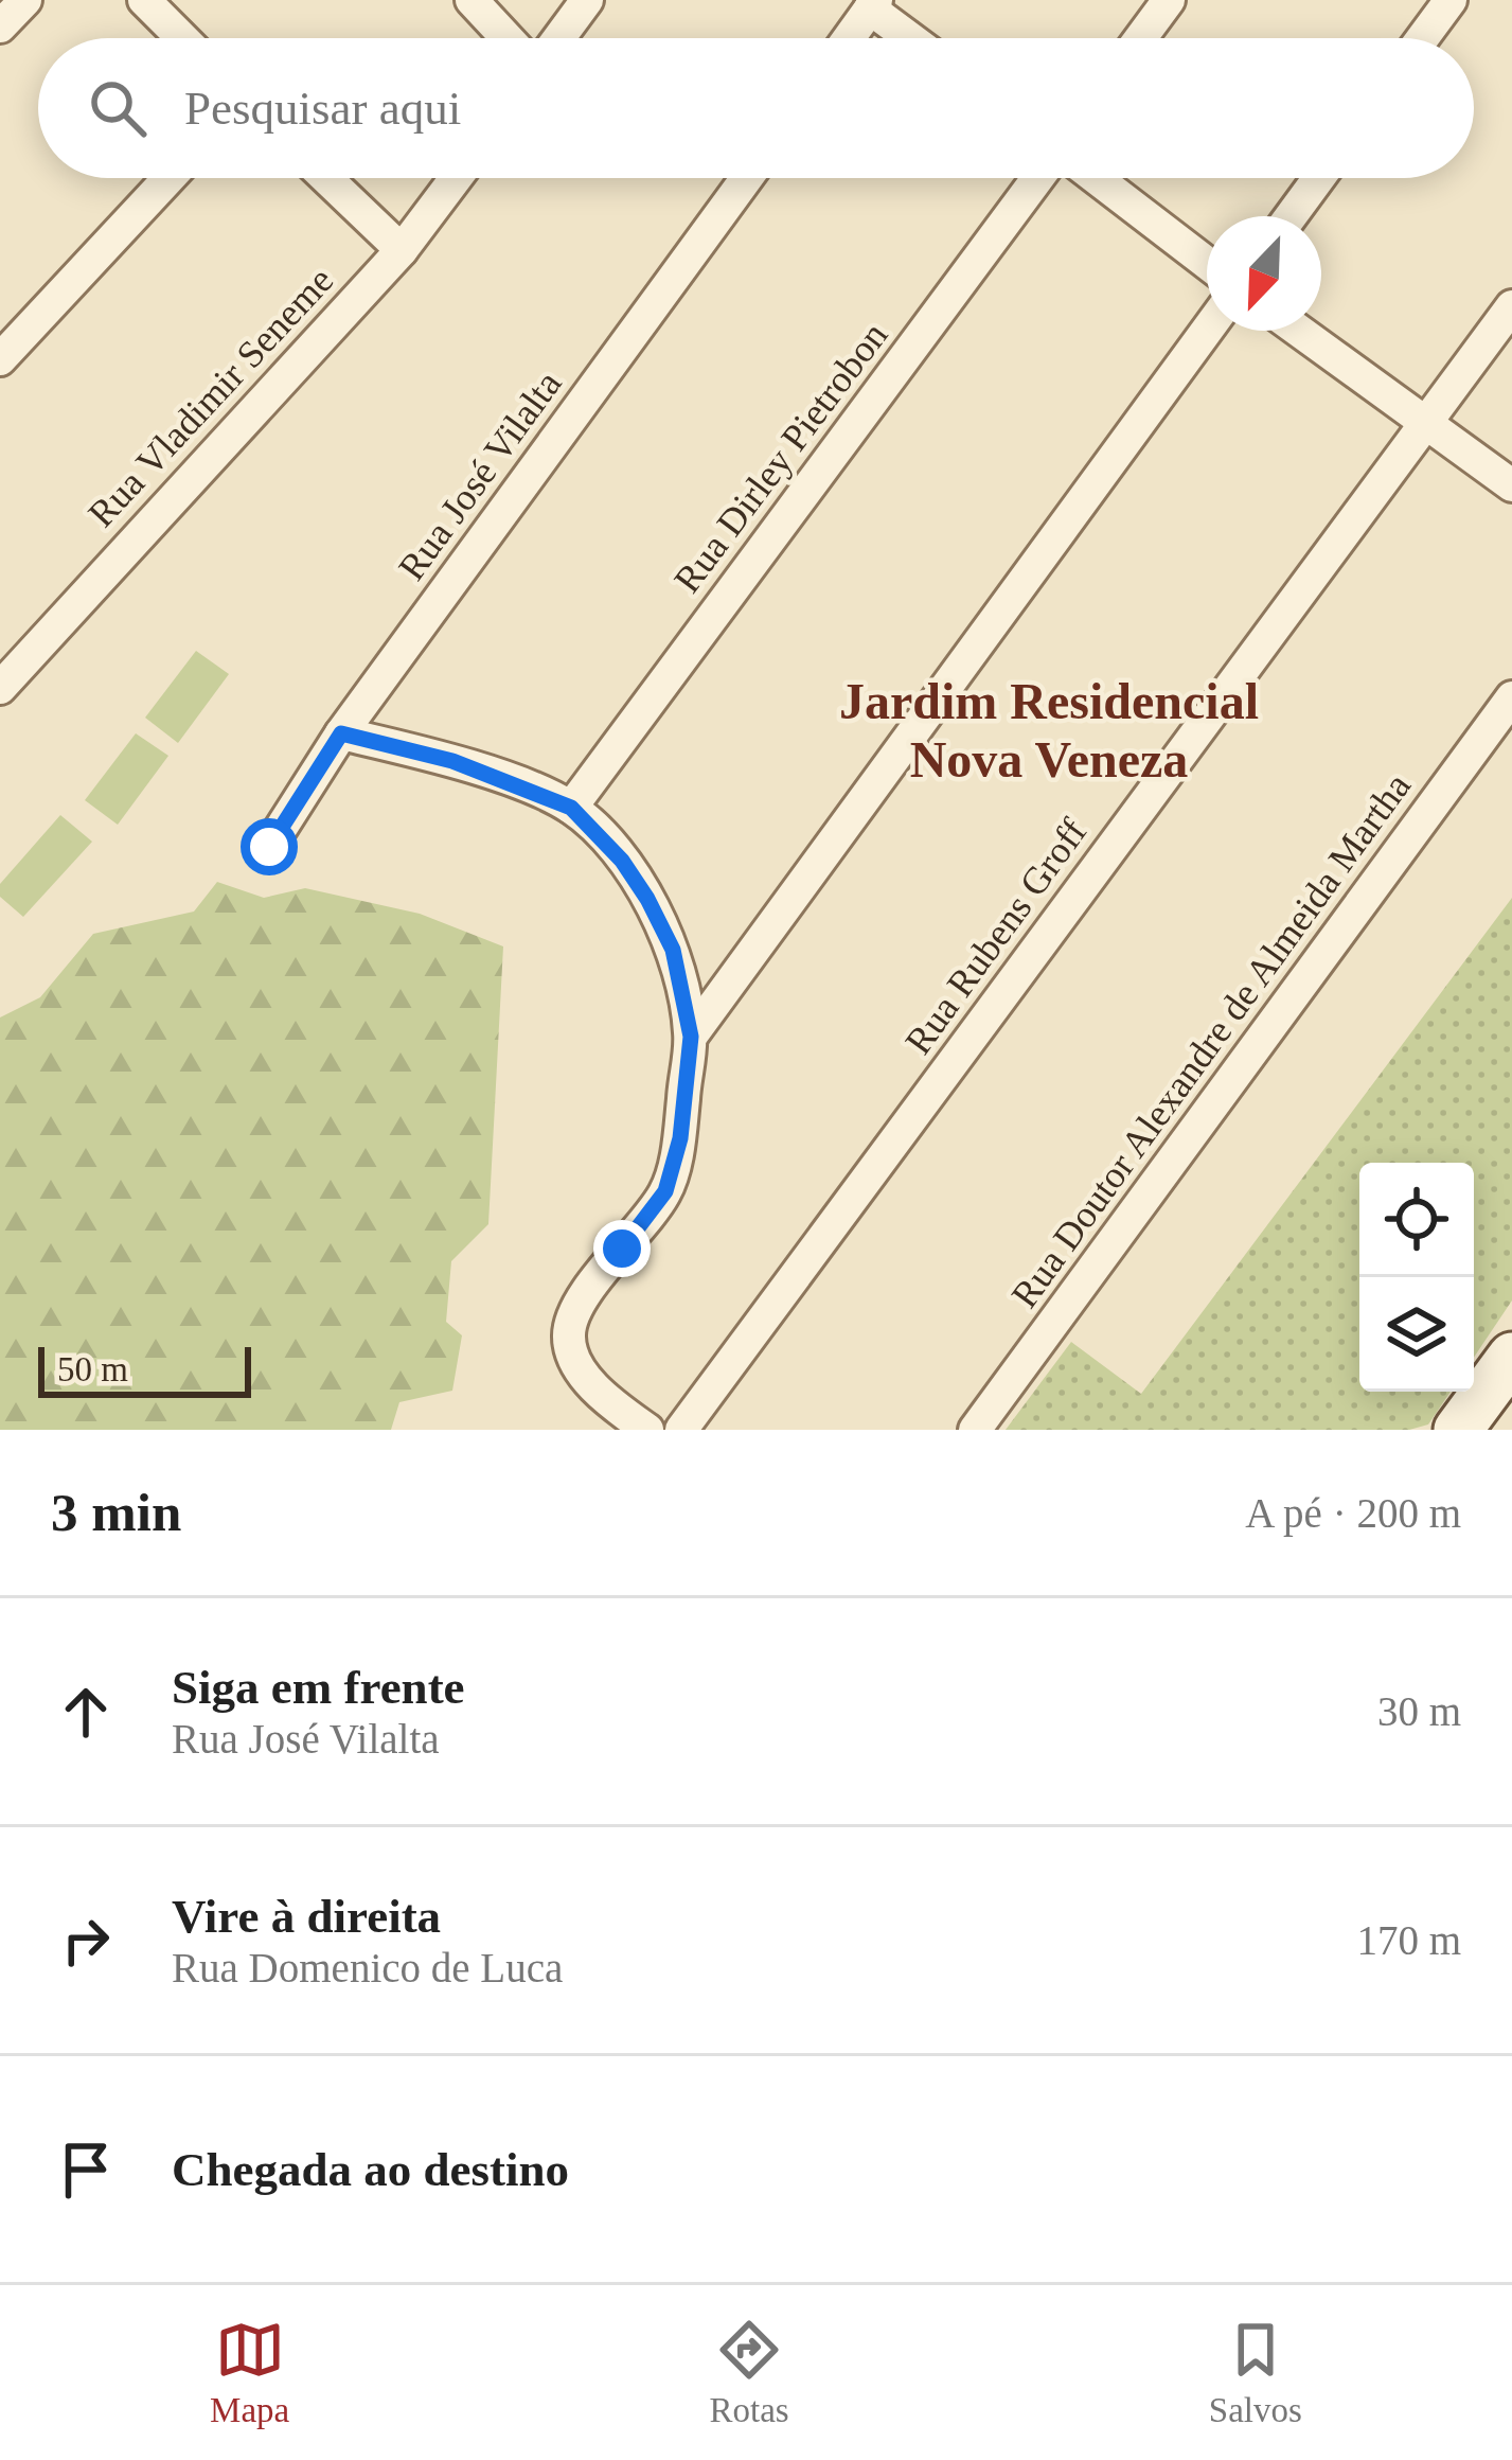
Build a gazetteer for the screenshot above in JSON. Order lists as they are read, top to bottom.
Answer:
{
  "streets": {
    "street": [
      "Rua Vladimir Seneme",
      "Rua Dirley Pietrobon",
      "Rua José Vilalta",
      "Rua Rubens Groff",
      "Rua Doutor Alexandre de Almeida Martha"
    ]
  },
  "districts": ["Jardim Residencial Nova Veneza"],
  "scale_bar": "50 m",
  "north": "bottom left",
  "page": {
    "search": "Pesquisar aqui",
    "scale": "50 m",
    "heading": ["3 min", "A pé · 200 m"],
    "list": [
      ["Siga em frente", "Rua José Vilalta", "30 m"],
      ["Vire à direita", "Rua Domenico de Luca", "170 m"],
      "Chegada ao destino"
    ],
    "nav": ["Mapa", "Rotas", "Salvos"]
  }
}
